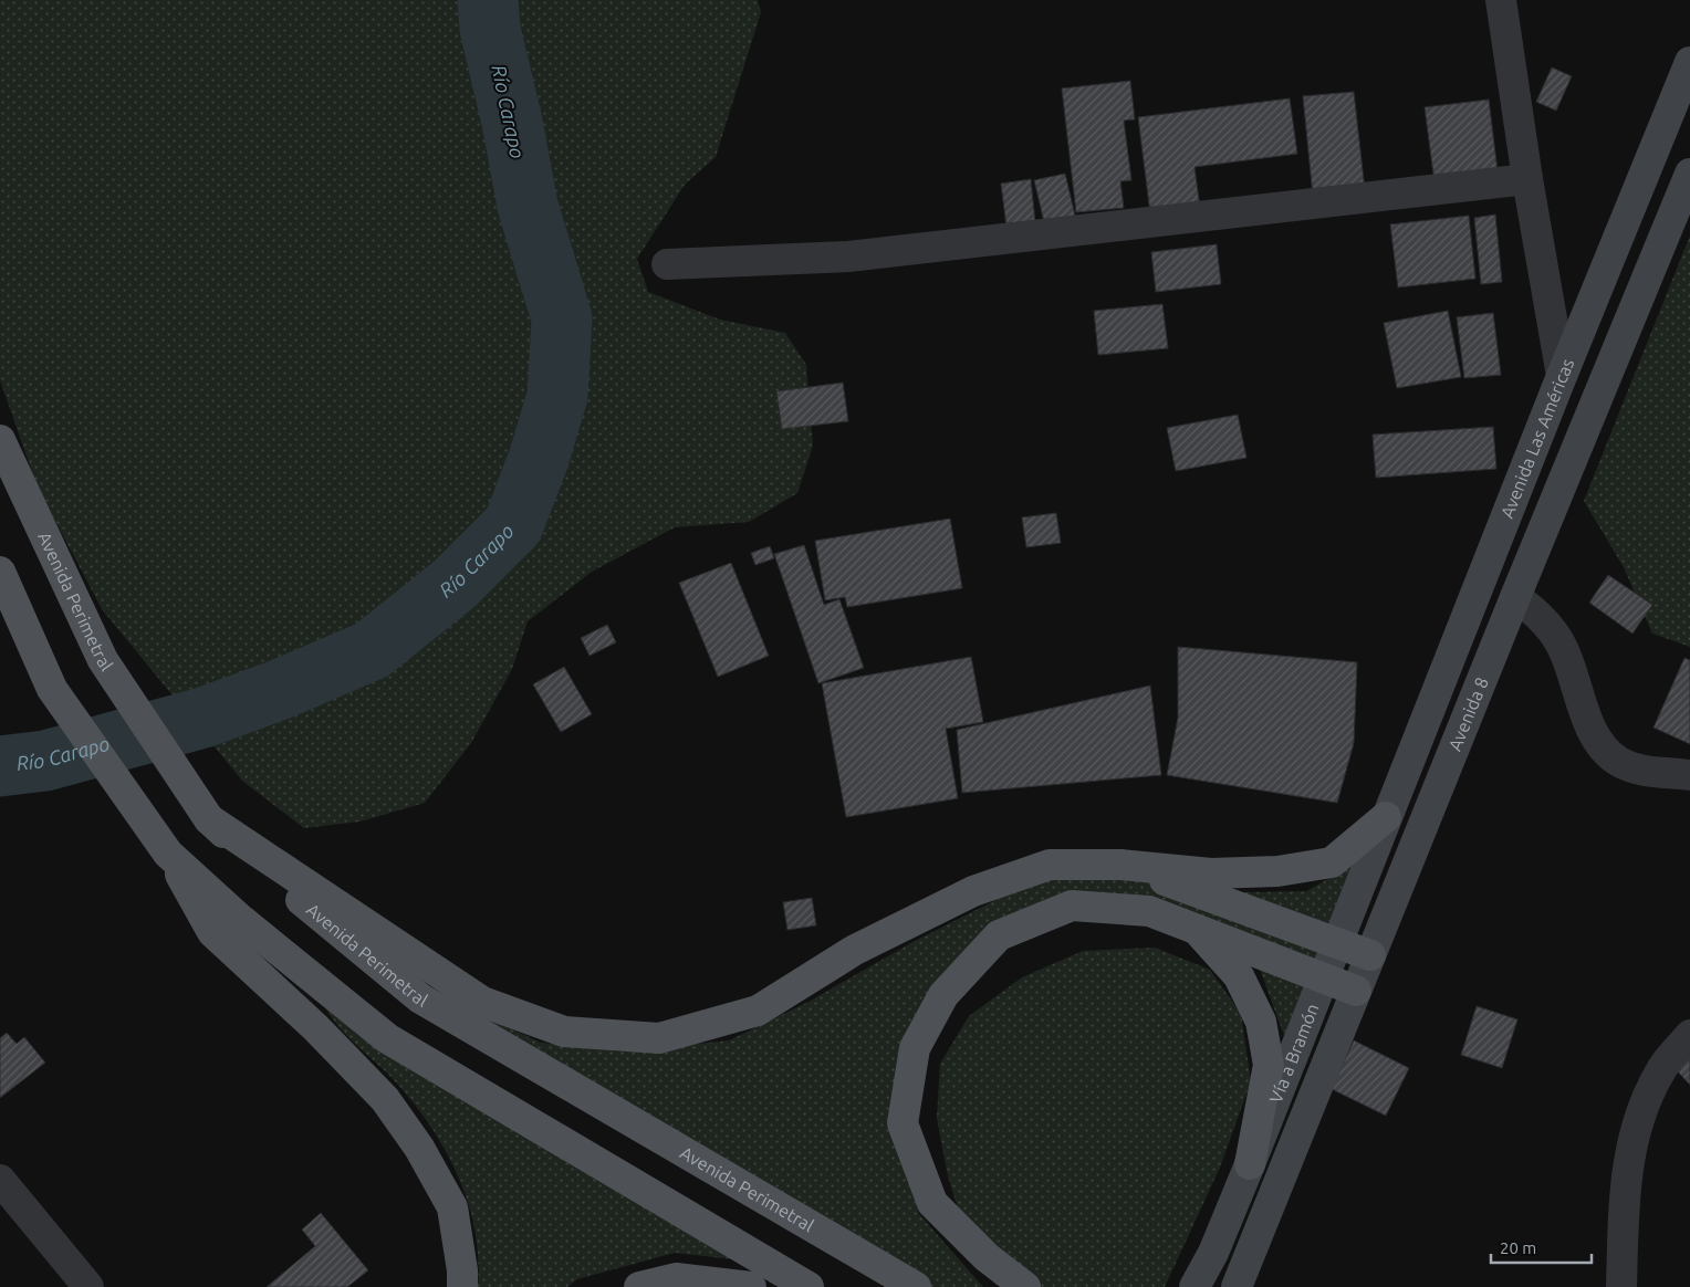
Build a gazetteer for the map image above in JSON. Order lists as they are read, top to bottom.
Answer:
{
  "streets": {
    "main road": [
      "Avenida Las Américas",
      "Avenida Perimetral",
      "Avenida 8",
      "Vía a Bramón"
    ]
  },
  "crossings": [
    ["Avenida Las Américas", "Vía a Bramón"],
    ["Avenida 8", "Vía a Bramón"]
  ],
  "water": ["Río Carapo"],
  "scale_bar": "20 m"
}
